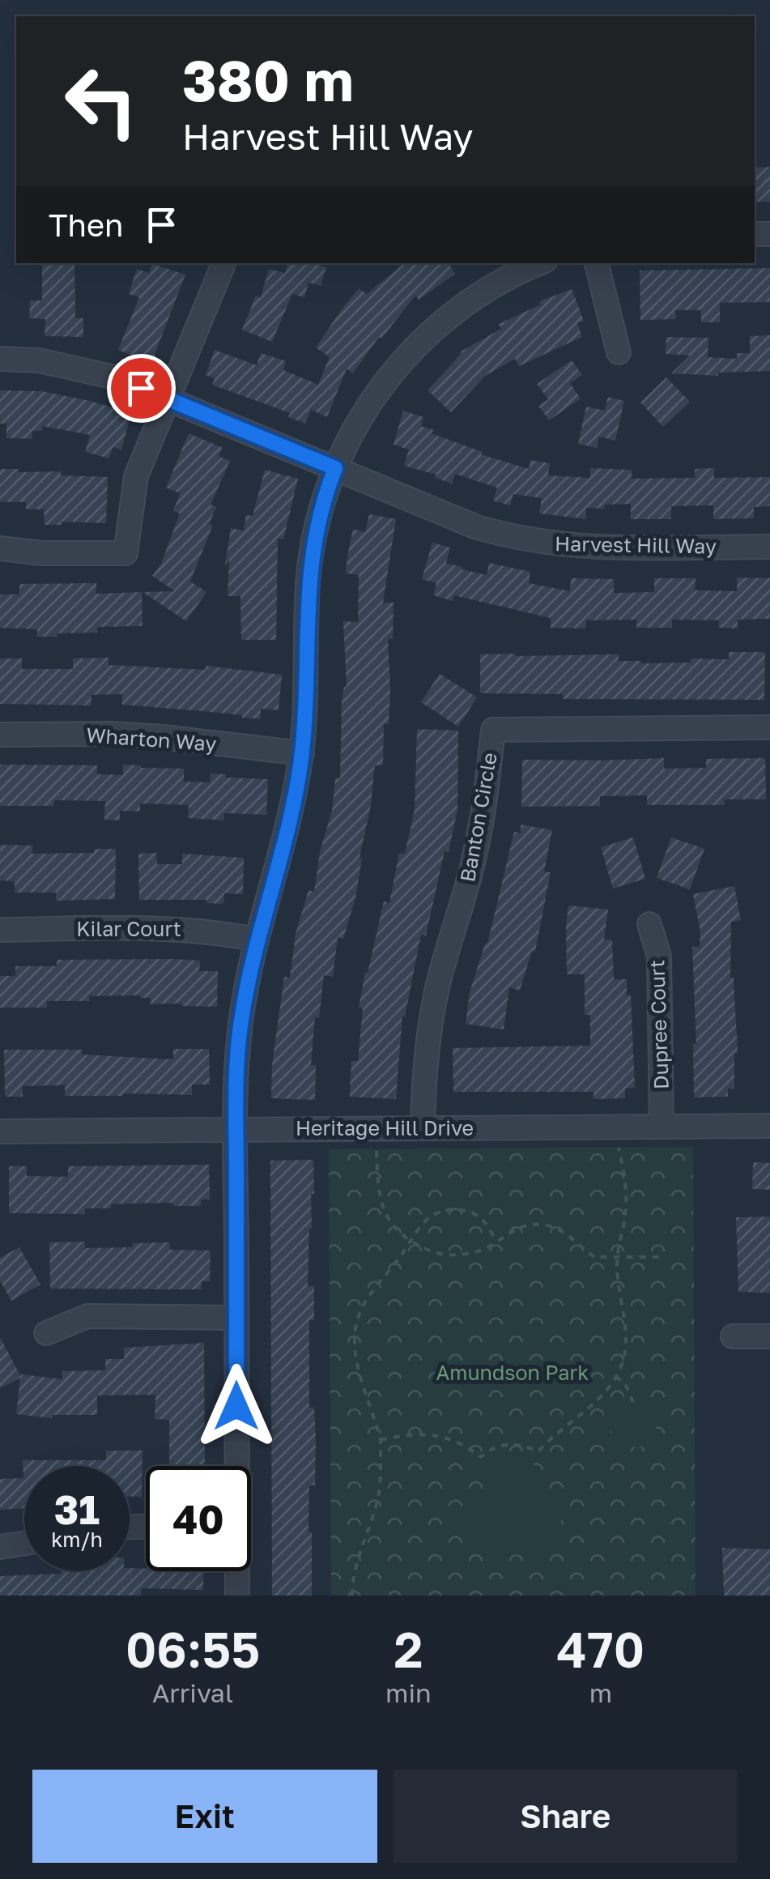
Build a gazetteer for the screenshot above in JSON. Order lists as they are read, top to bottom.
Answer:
{
  "streets": {
    "street": [
      "Harvest Hill Way",
      "Wharton Way",
      "Banton Circle",
      "Kilar Court",
      "Dupree Court",
      "Heritage Hill Drive"
    ]
  },
  "crossings": [
    ["Banton Circle", "Heritage Hill Drive"],
    ["Dupree Court", "Heritage Hill Drive"]
  ],
  "parks": ["Amundson Park"],
  "page": {
    "turn": ["380 m", "Harvest Hill Way"],
    "then": "Then",
    "speed": "31 km/h",
    "limit": "40",
    "eta": [
      "06:55",
      "Arrival",
      "2",
      "min",
      "470",
      "m"
    ],
    "buttons": ["Exit", "Share"]
  }
}
